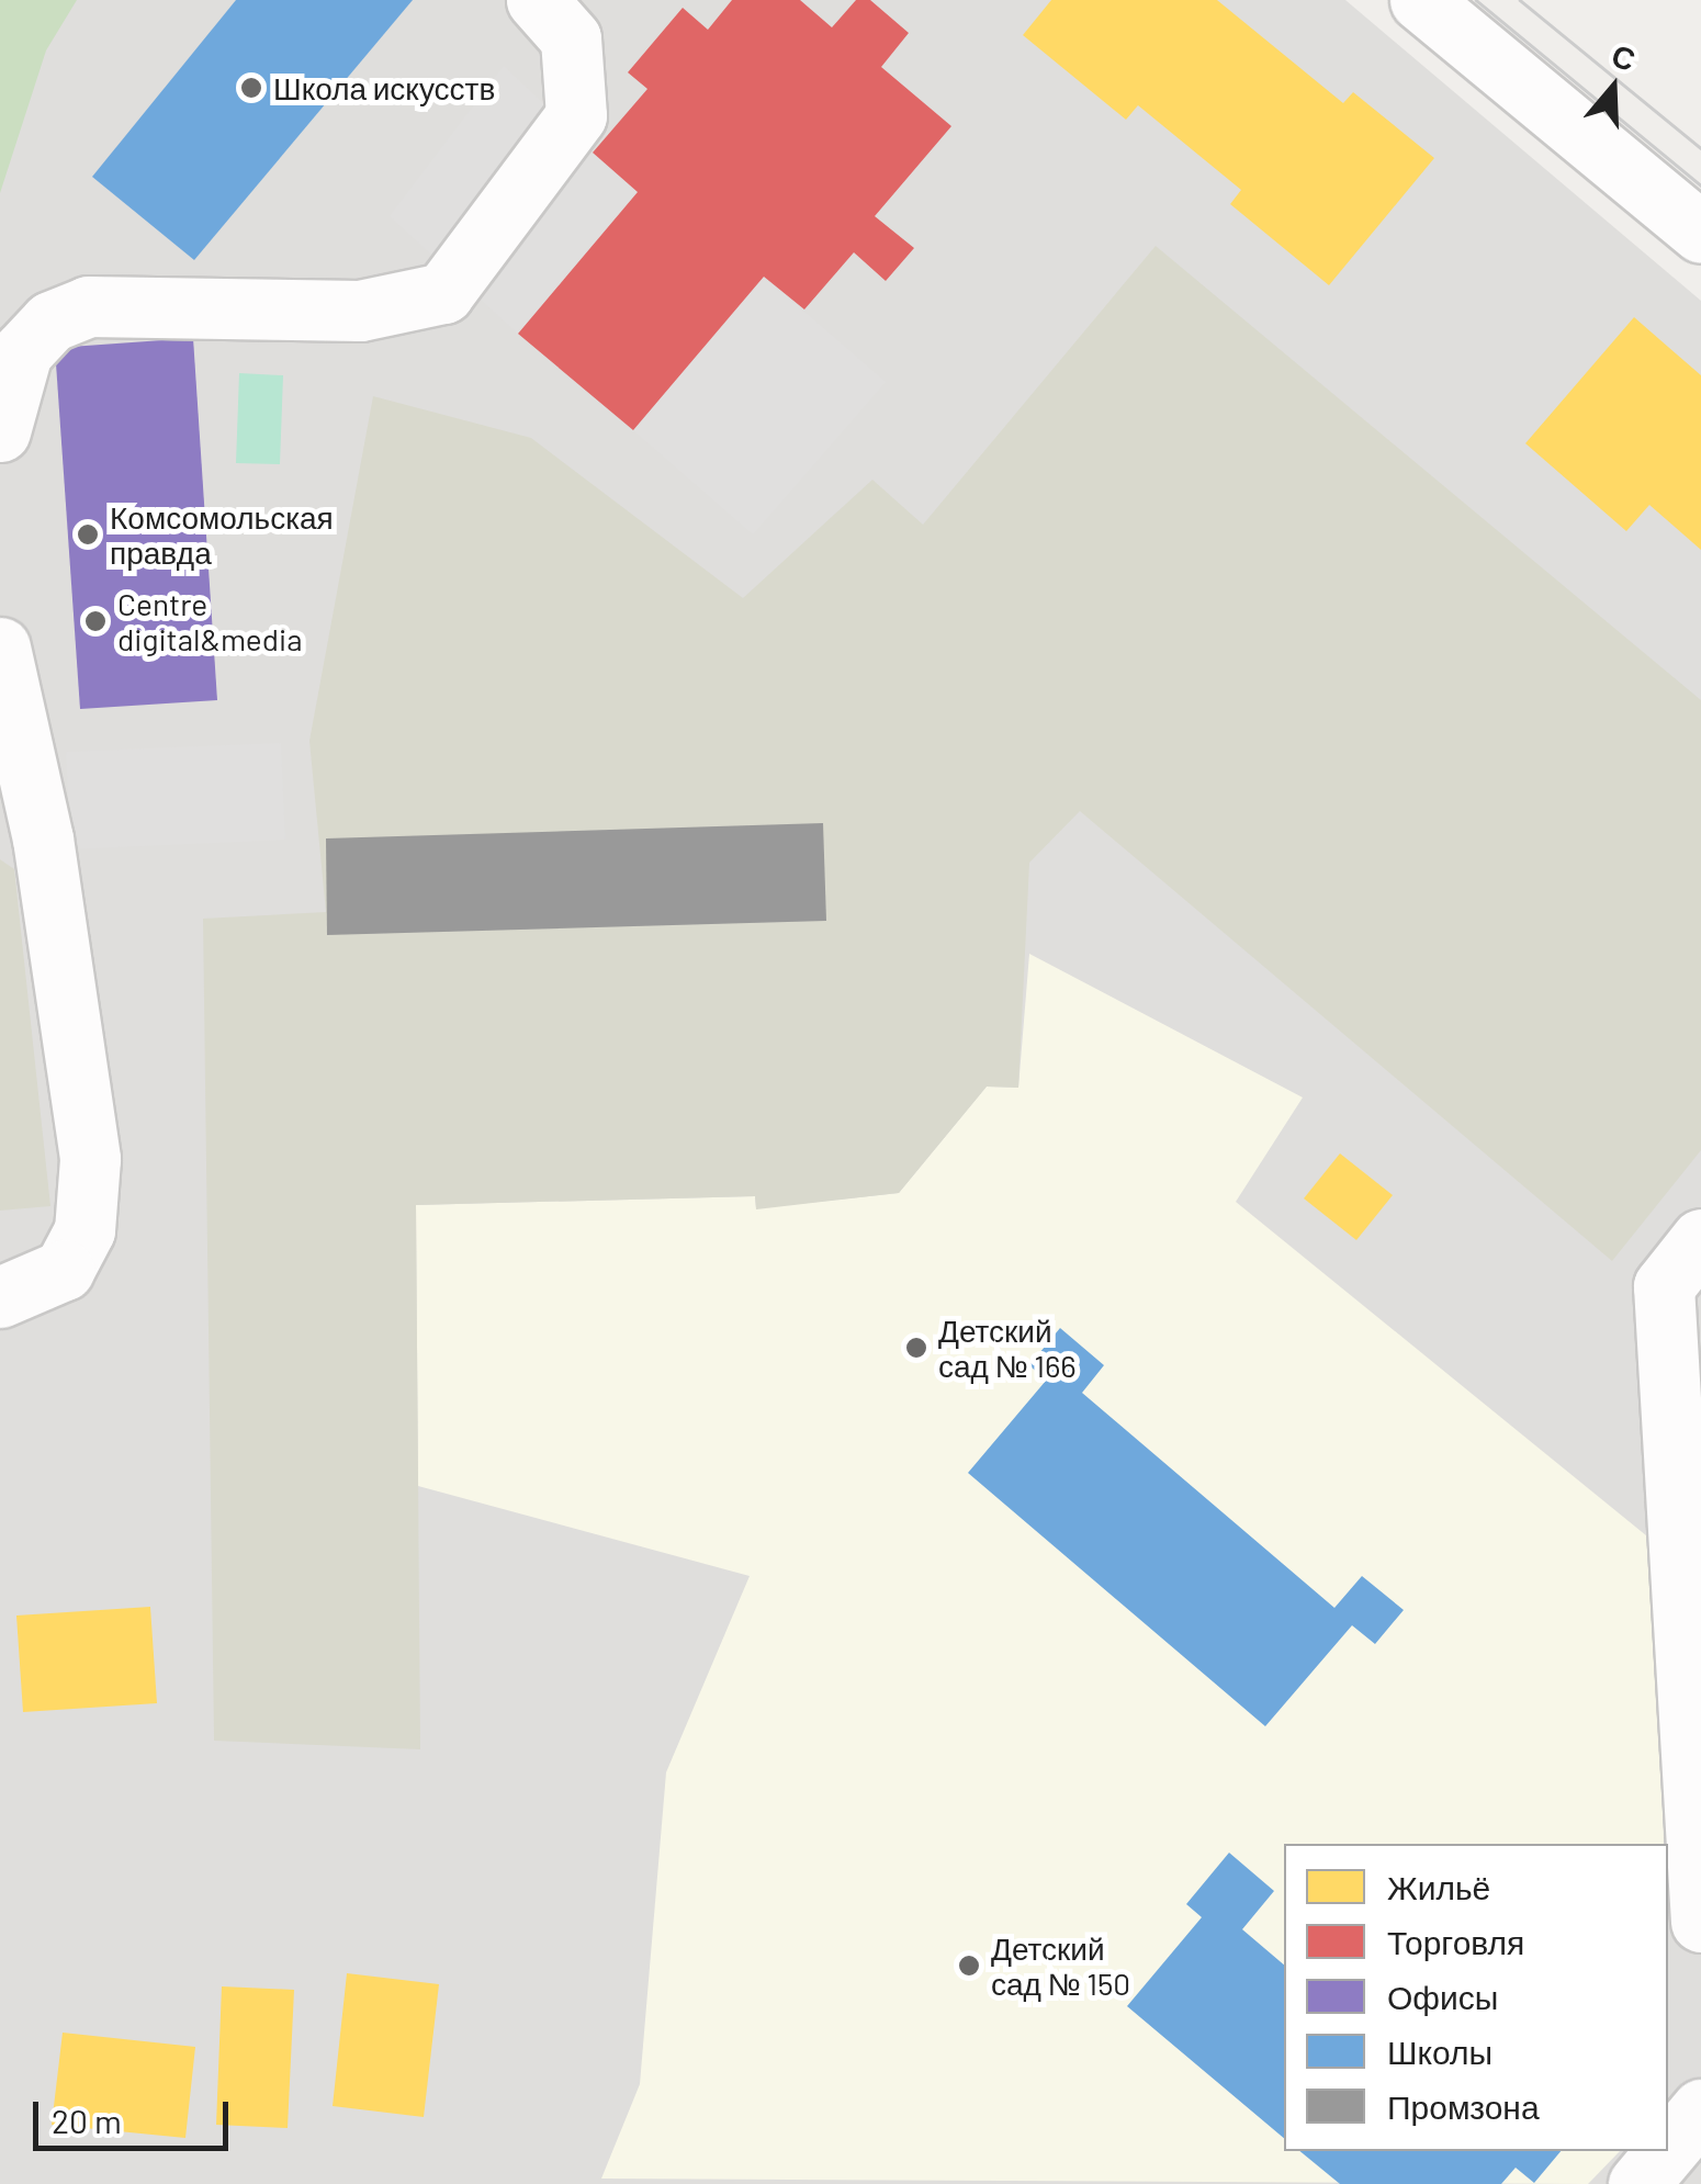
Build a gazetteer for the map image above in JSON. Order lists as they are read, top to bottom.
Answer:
{
  "places": [
    "Школа искусств",
    "Комсомольская правда",
    "Centre digital&media",
    "Детский сад № 166",
    "Детский сад № 150"
  ],
  "legend": [
    "Жильё",
    "Торговля",
    "Офисы",
    "Школы",
    "Промзона"
  ],
  "scale_bar": "20 m",
  "north": "top"
}
